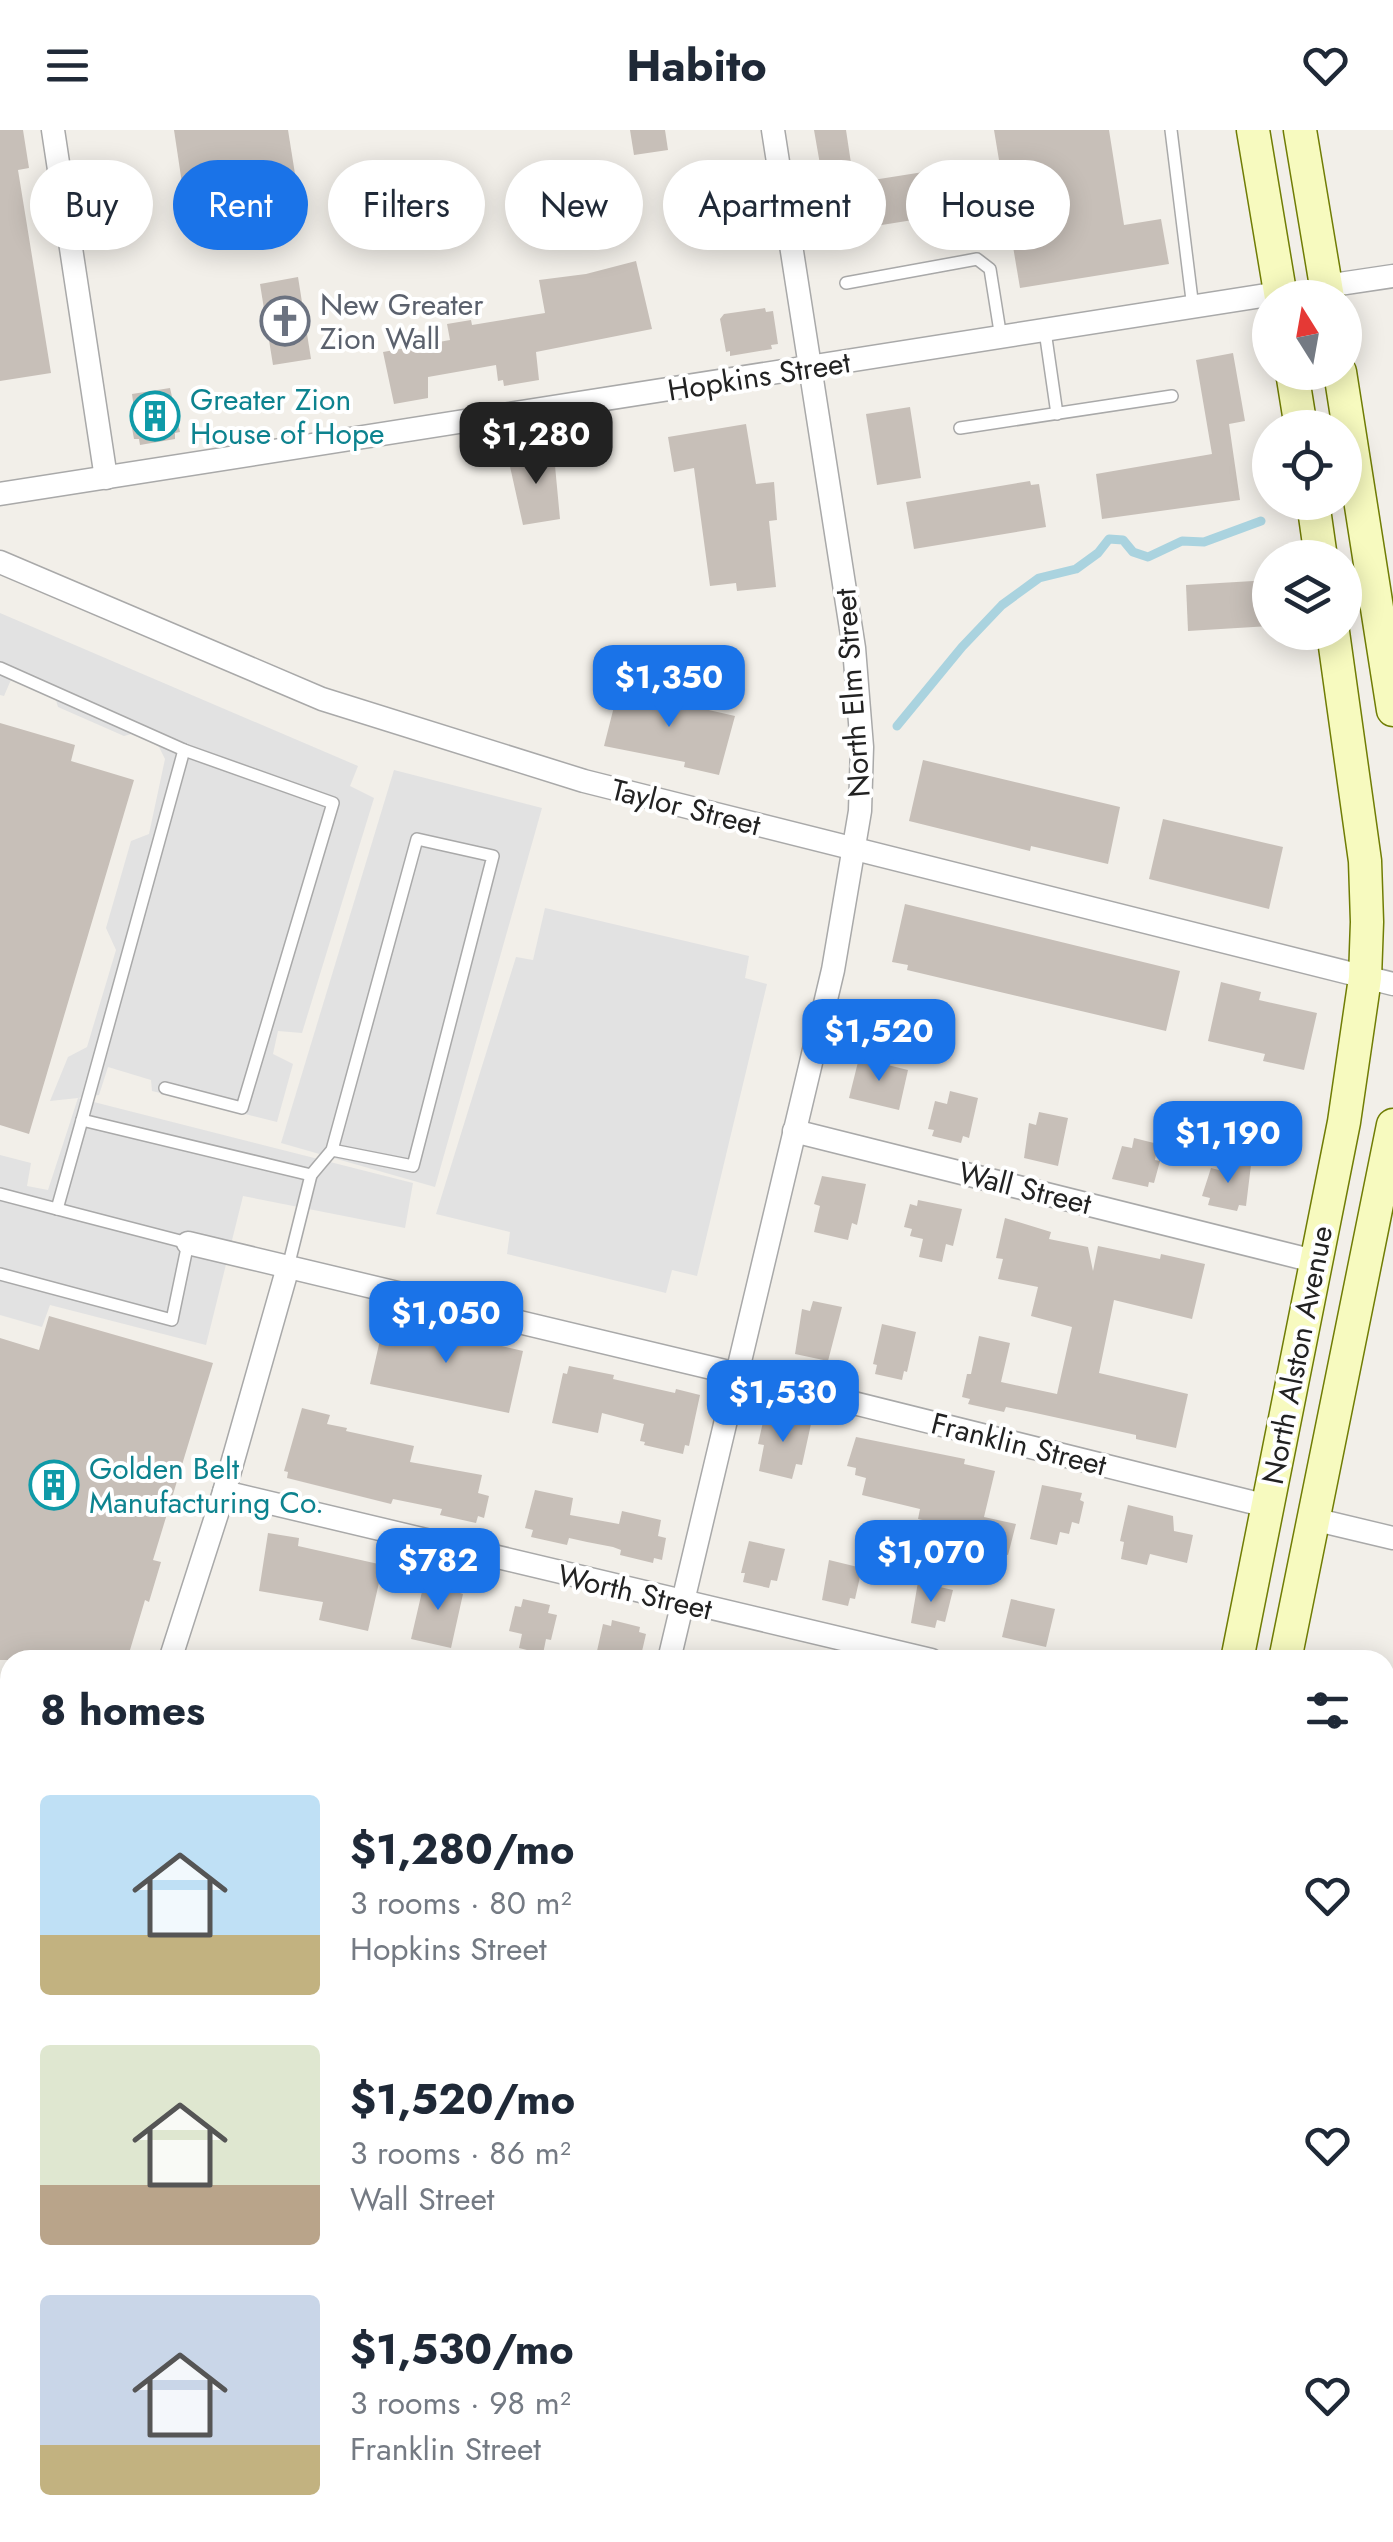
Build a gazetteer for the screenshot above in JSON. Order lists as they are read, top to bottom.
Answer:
{
  "streets": {
    "main road": ["North Alston Avenue"],
    "street": [
      "Hopkins Street",
      "North Elm Street",
      "Taylor Street",
      "Wall Street",
      "Franklin Street",
      "Worth Street"
    ]
  },
  "crossings": [
    ["Hopkins Street", "North Elm Street"],
    ["North Elm Street", "Taylor Street"],
    ["North Elm Street", "Wall Street"],
    ["North Elm Street", "Franklin Street"],
    ["North Elm Street", "Worth Street"],
    ["Taylor Street", "North Alston Avenue"],
    ["Wall Street", "North Alston Avenue"],
    ["North Alston Avenue", "Franklin Street"]
  ],
  "places": {
    "church": ["New Greater Zion Wall"],
    "building": ["Greater Zion House of Hope", "Golden Belt Manufacturing Co."]
  },
  "north": "top",
  "page": {
    "header": "Habito",
    "chip": [
      "Buy",
      "Rent",
      "Filters",
      "New",
      "Apartment",
      "House"
    ],
    "price": [
      "$1,280",
      "$1,350",
      "$1,520",
      "$1,190",
      "$1,050",
      "$1,530",
      "$1,070",
      "$782"
    ],
    "heading": "8 homes",
    "list": [
      {
        "name": "$1,280/mo",
        "note": "3 rooms · 80 m² · Hopkins Street"
      },
      {
        "name": "$1,520/mo",
        "note": "3 rooms · 86 m² · Wall Street"
      },
      {
        "name": "$1,530/mo",
        "note": "3 rooms · 98 m² · Franklin Street"
      }
    ]
  }
}
